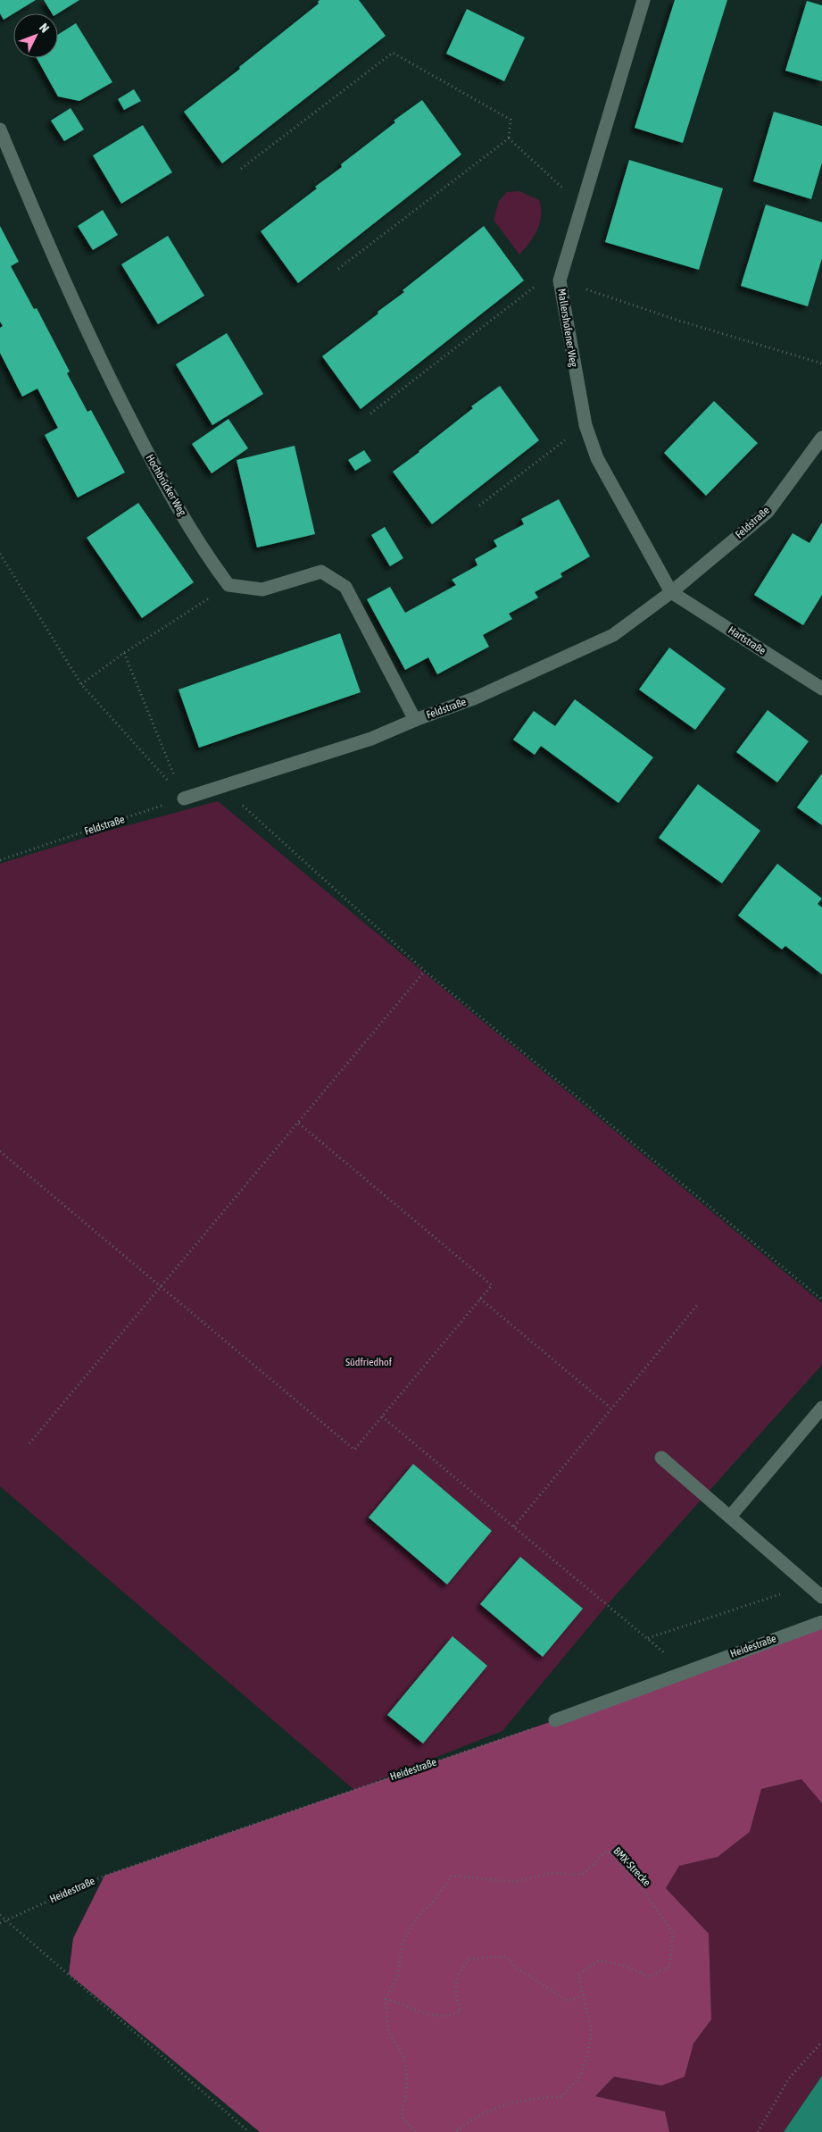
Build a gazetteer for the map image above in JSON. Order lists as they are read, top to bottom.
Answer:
{
  "streets": {
    "street": [
      "Mallershofener Weg",
      "Hochbrücker Weg",
      "Feldstraße",
      "Hartstraße",
      "Heidestraße"
    ],
    "path": ["BMX-Strecke"]
  },
  "crossings": [
    ["Mallershofener Weg", "Feldstraße"],
    ["Mallershofener Weg", "Hartstraße"],
    ["Feldstraße", "Hartstraße"]
  ],
  "parks": ["Südfriedhof"],
  "north": "top right"
}
